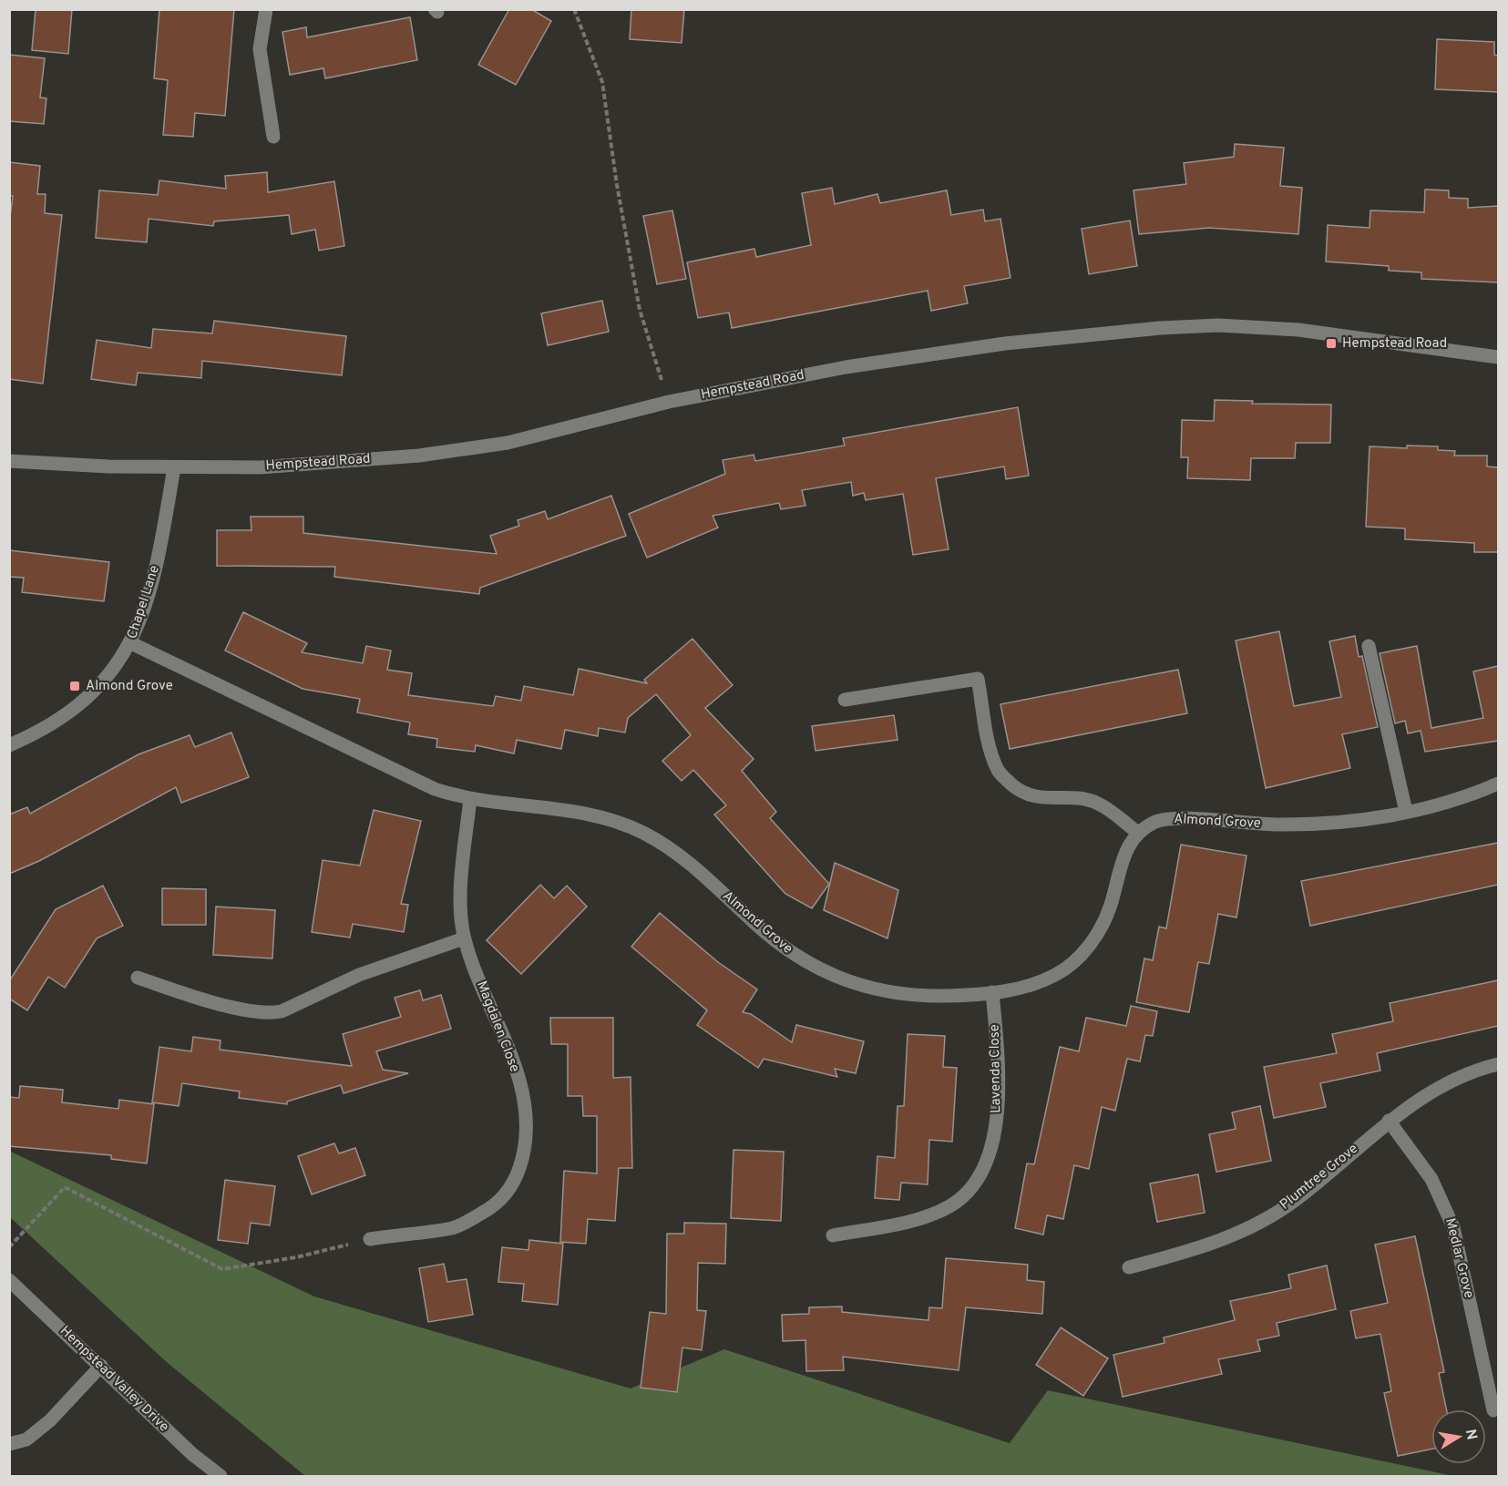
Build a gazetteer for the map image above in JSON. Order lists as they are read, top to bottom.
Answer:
{
  "streets": {
    "street": [
      "Hempstead Road",
      "Chapel Lane",
      "Almond Grove",
      "Magdalen Close",
      "Lavenda Close",
      "Plumtree Grove",
      "Medlar Grove",
      "Hempstead Valley Drive"
    ]
  },
  "crossings": [
    ["Hempstead Road", "Chapel Lane"],
    ["Chapel Lane", "Almond Grove"],
    ["Almond Grove", "Magdalen Close"],
    ["Almond Grove", "Lavenda Close"],
    ["Plumtree Grove", "Medlar Grove"]
  ],
  "places": {
    "transit": ["Hempstead Road", "Almond Grove"]
  },
  "north": "right"
}
